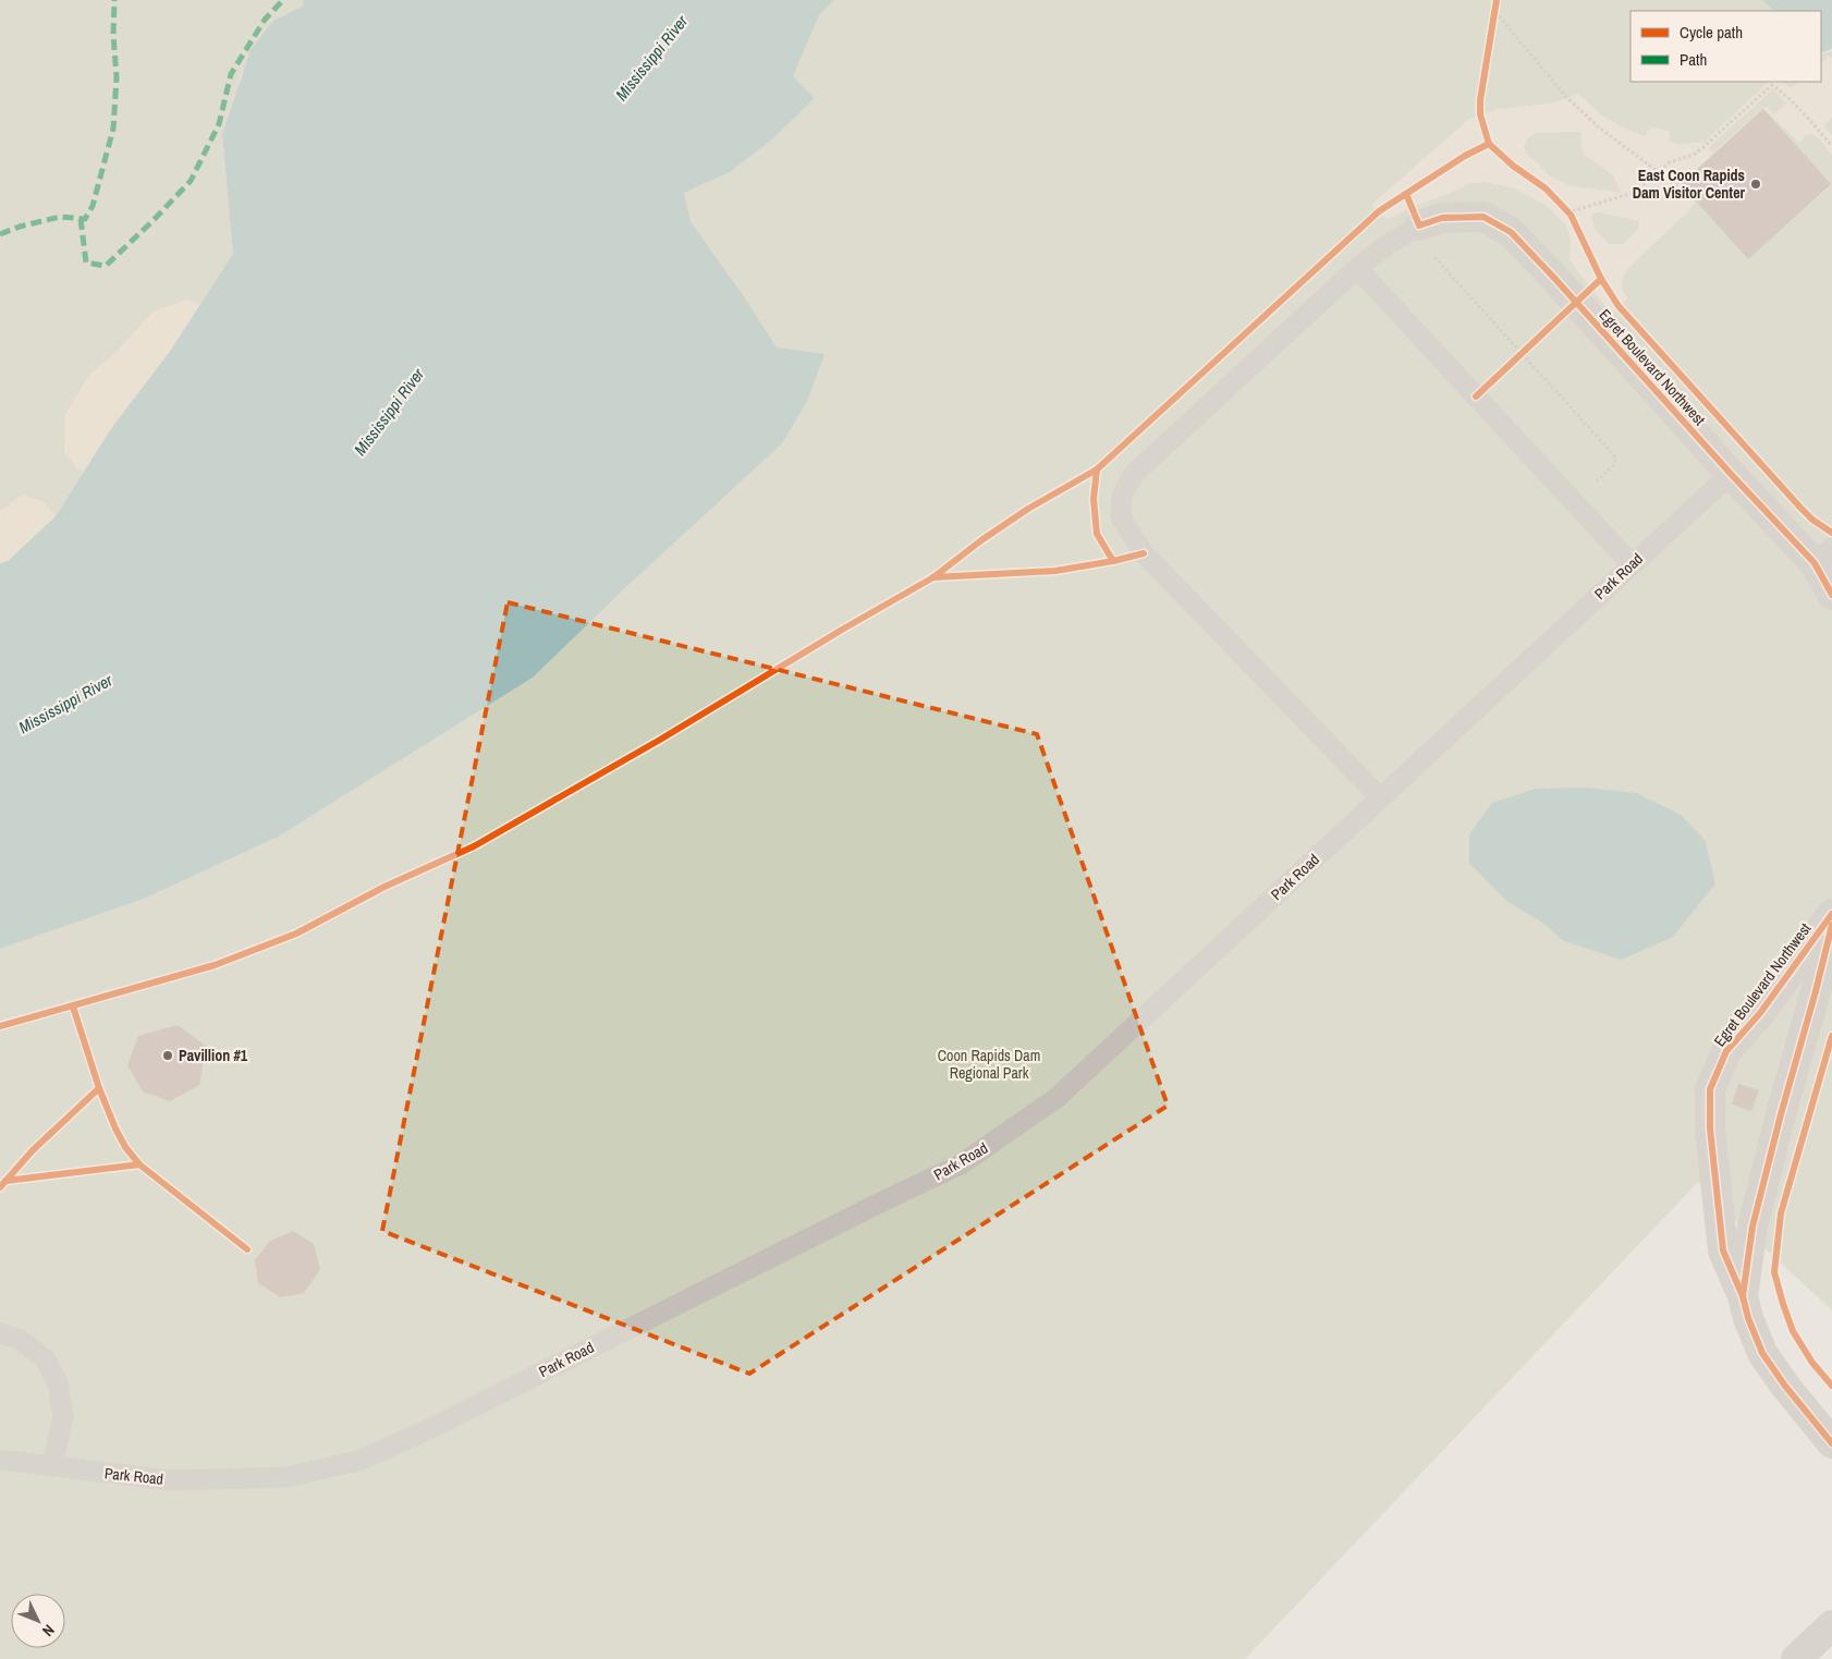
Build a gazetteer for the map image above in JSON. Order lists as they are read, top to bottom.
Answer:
{
  "streets": {
    "street": ["Egret Boulevard Northwest"],
    "lane": ["Park Road"]
  },
  "crossings": [
    ["Egret Boulevard Northwest", "Park Road"]
  ],
  "water": ["Mississippi River"],
  "parks": ["Coon Rapids Dam Regional Park"],
  "places": ["East Coon Rapids Dam Visitor Center", "Pavillion #1"],
  "legend": ["Cycle path", "Path"],
  "north": "bottom right"
}
